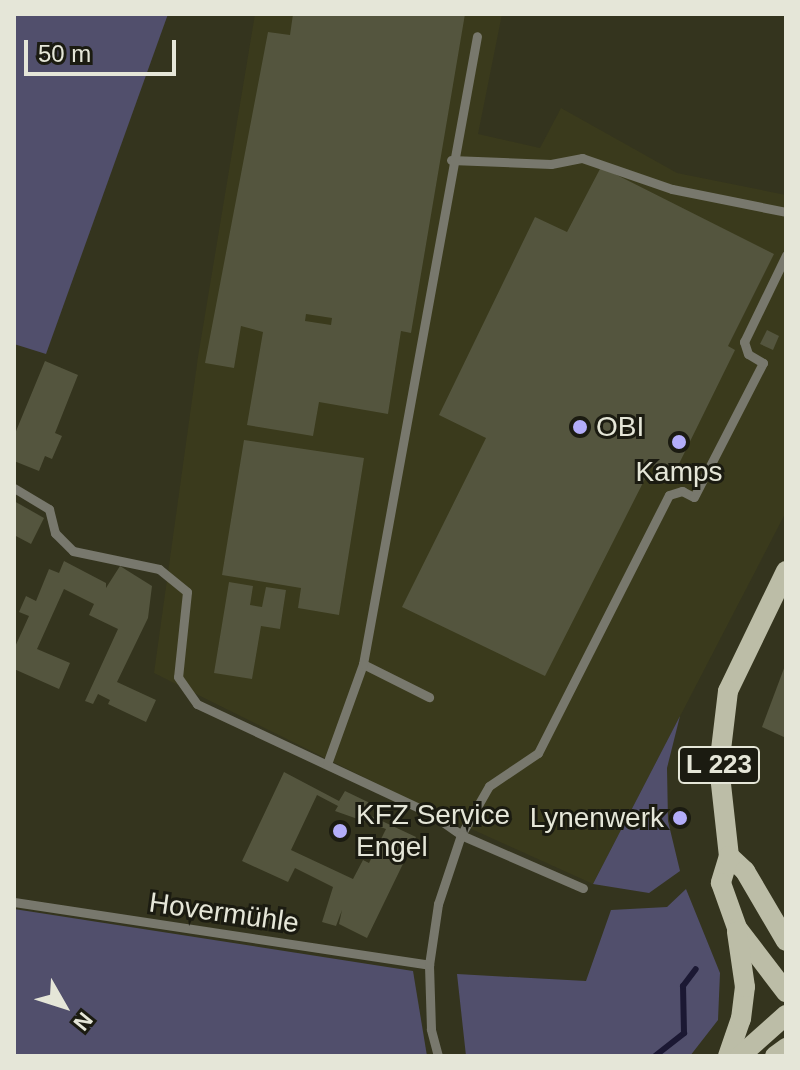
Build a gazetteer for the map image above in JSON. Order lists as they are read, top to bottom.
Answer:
{
  "streets": {
    "main road": ["L 223"],
    "lane": ["Hovermühle"]
  },
  "places": [
    "OBI",
    "Kamps",
    "Lynenwerk",
    "KFZ Service Engel"
  ],
  "scale_bar": "50 m",
  "north": "bottom right"
}
